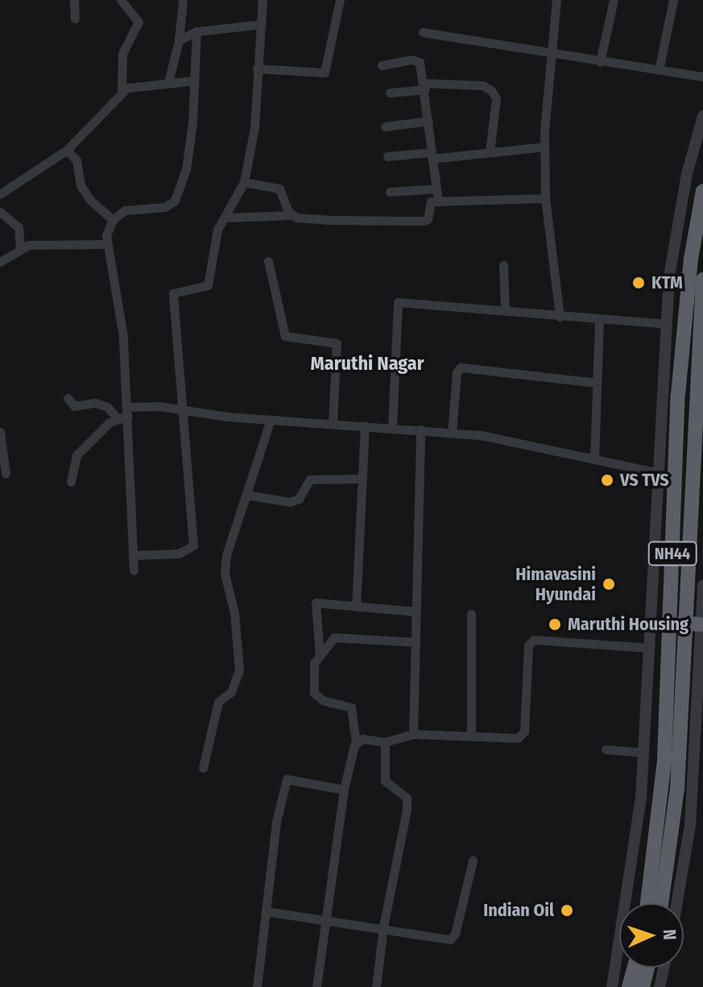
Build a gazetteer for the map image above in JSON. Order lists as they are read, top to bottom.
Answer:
{
  "streets": {
    "highway": ["NH44"]
  },
  "districts": ["Maruthi Nagar"],
  "places": [
    "KTM",
    "VS TVS",
    "Himavasini Hyundai",
    "Maruthi Housing",
    "Indian Oil"
  ],
  "north": "right"
}
